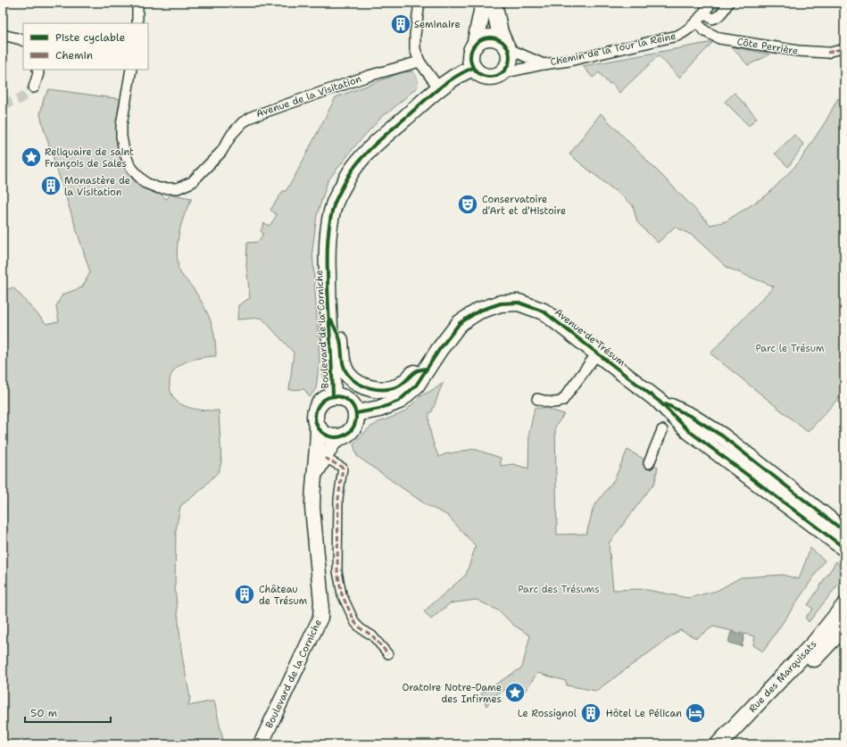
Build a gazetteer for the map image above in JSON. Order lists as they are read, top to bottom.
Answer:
{
  "streets": {
    "main road": ["Boulevard de la Corniche", "Avenue de Trésum", "Rue des Marquisats"],
    "street": ["Côte Perrière", "Chemin de la Tour la Reine", "Avenue de la Visitation"]
  },
  "crossings": [
    ["Côte Perrière", "Chemin de la Tour la Reine"],
    ["Chemin de la Tour la Reine", "Boulevard de la Corniche"],
    ["Boulevard de la Corniche", "Avenue de Trésum"]
  ],
  "parks": ["Parc le Trésum", "Parc des Trésums"],
  "places": {
    "building": [
      "Seminaire",
      "Monastère de la Visitation",
      "Château de Trésum",
      "Le Rossignol"
    ],
    "place": ["Reliquaire de saint François de Sales", "Oratoire Notre-Dame des Infirmes"],
    "theatre": ["Conservatoire d'Art et d'Histoire"],
    "hotel": ["Hôtel Le Pélican"]
  },
  "legend": ["Piste cyclable", "Chemin"],
  "scale_bar": "50 m"
}
